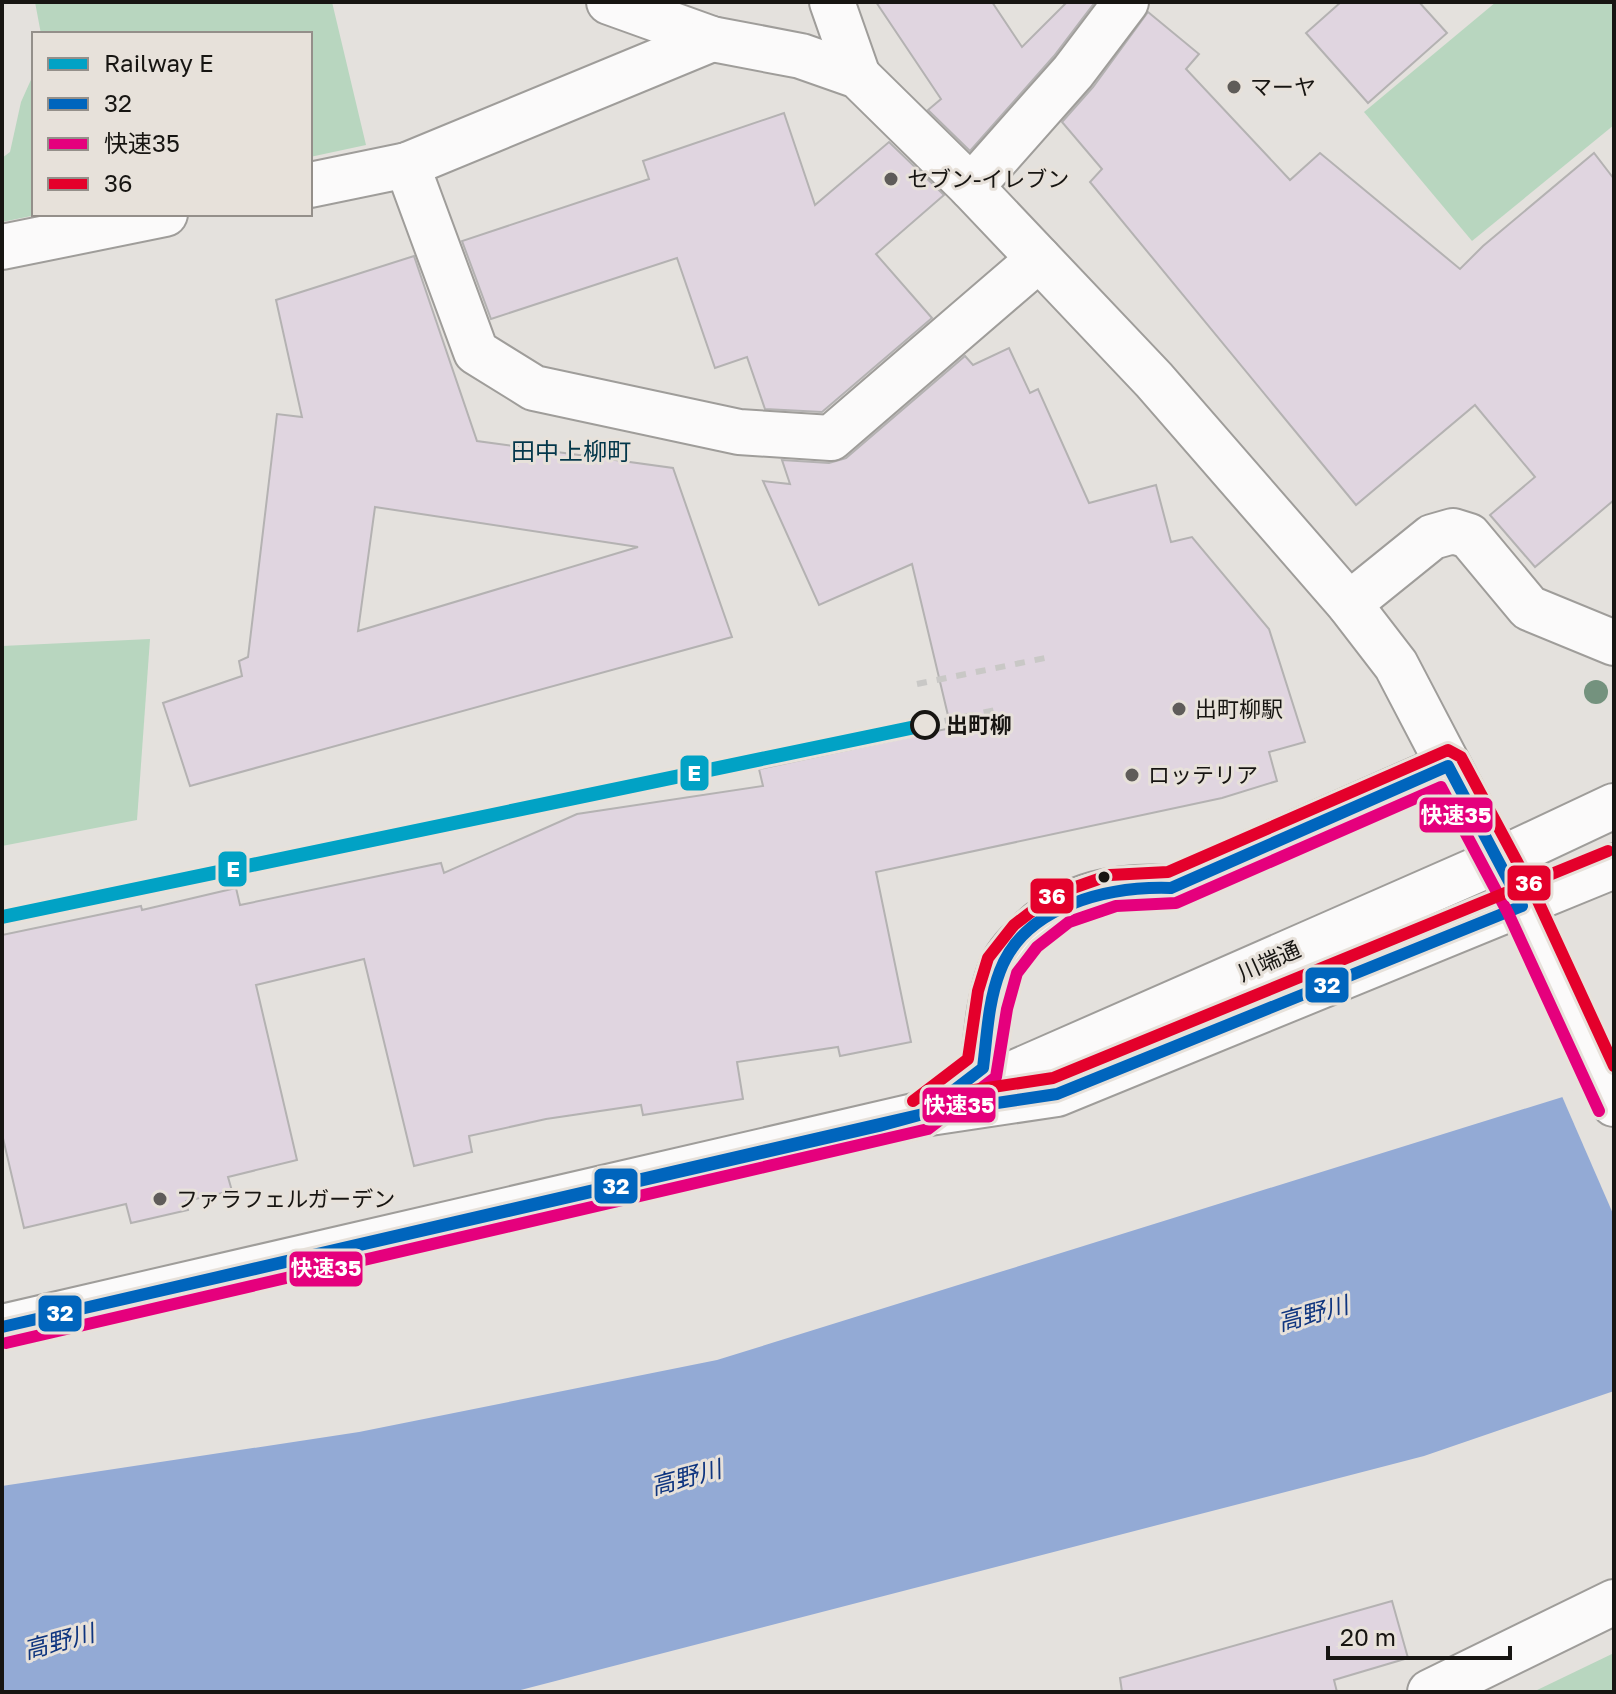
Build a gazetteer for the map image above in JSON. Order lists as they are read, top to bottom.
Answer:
{
  "streets": {
    "street": ["川端通"]
  },
  "districts": ["田中上柳町"],
  "water": ["高野川"],
  "places": [
    "マーヤ",
    "セブン-イレブン",
    "出町柳駅",
    "出町柳",
    "ロッテリア",
    "ファラフェルガーデン"
  ],
  "lines": [
    "rail line E",
    "transit line 36",
    "transit line 32",
    "transit line 快速35"
  ],
  "legend": [
    "Railway E",
    "32",
    "快速35",
    "36"
  ],
  "scale_bar": "20 m"
}
